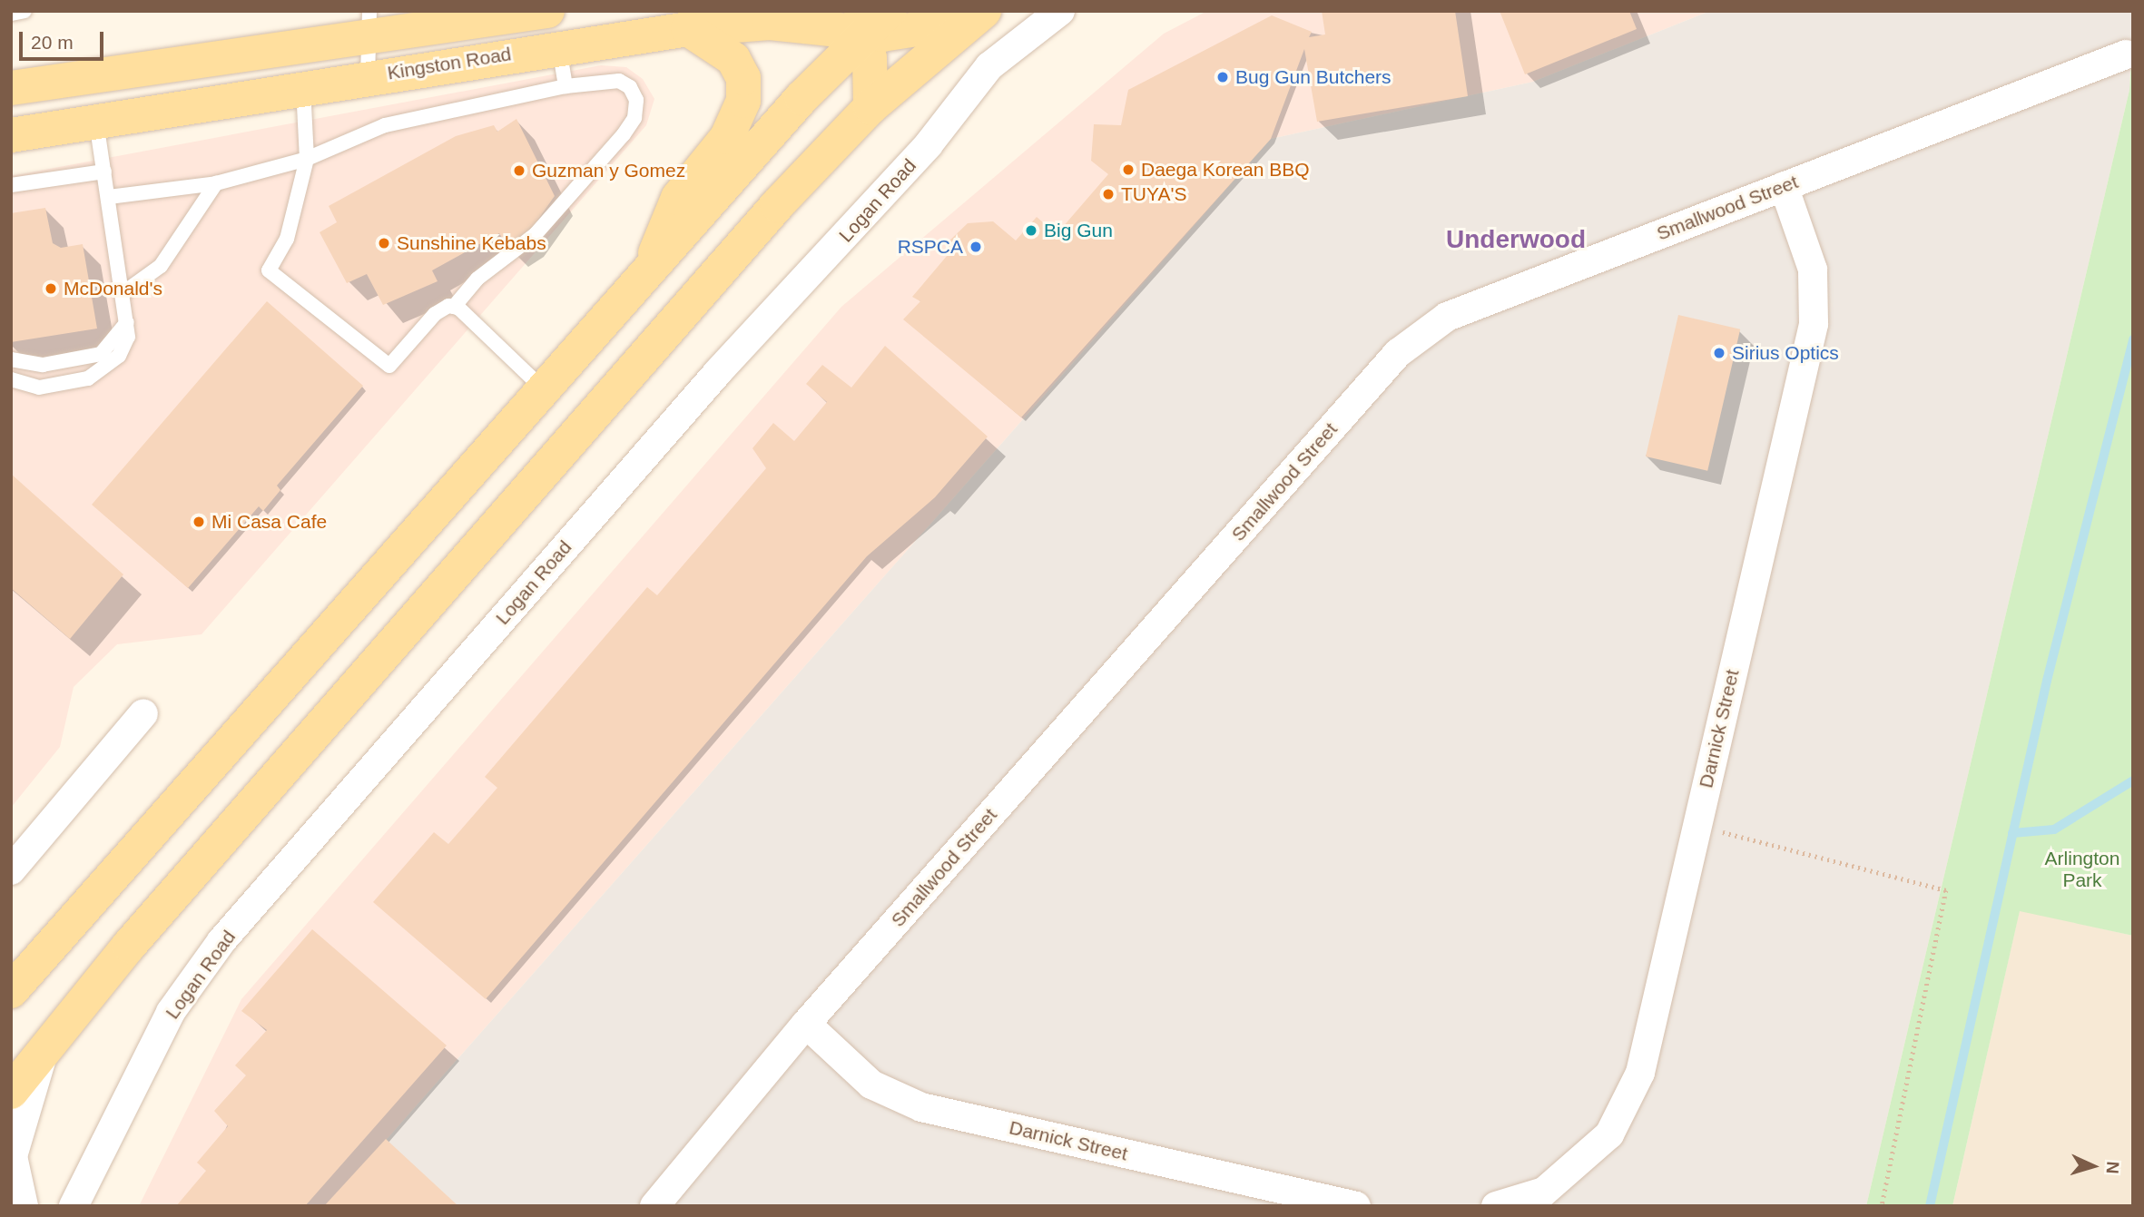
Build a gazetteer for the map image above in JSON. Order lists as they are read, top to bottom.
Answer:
{
  "streets": {
    "main road": ["Kingston Road"],
    "street": ["Logan Road", "Smallwood Street", "Darnick Street"]
  },
  "crossings": [
    ["Smallwood Street", "Darnick Street"]
  ],
  "districts": ["Underwood"],
  "parks": ["Arlington Park"],
  "places": [
    "Bug Gun Butchers",
    "Daega Korean BBQ",
    "Guzman y Gomez",
    "TUYA'S",
    "Big Gun",
    "Sunshine Kebabs",
    "RSPCA",
    "McDonald's",
    "Sirius Optics",
    "Mi Casa Cafe"
  ],
  "scale_bar": "20 m",
  "north": "right"
}
